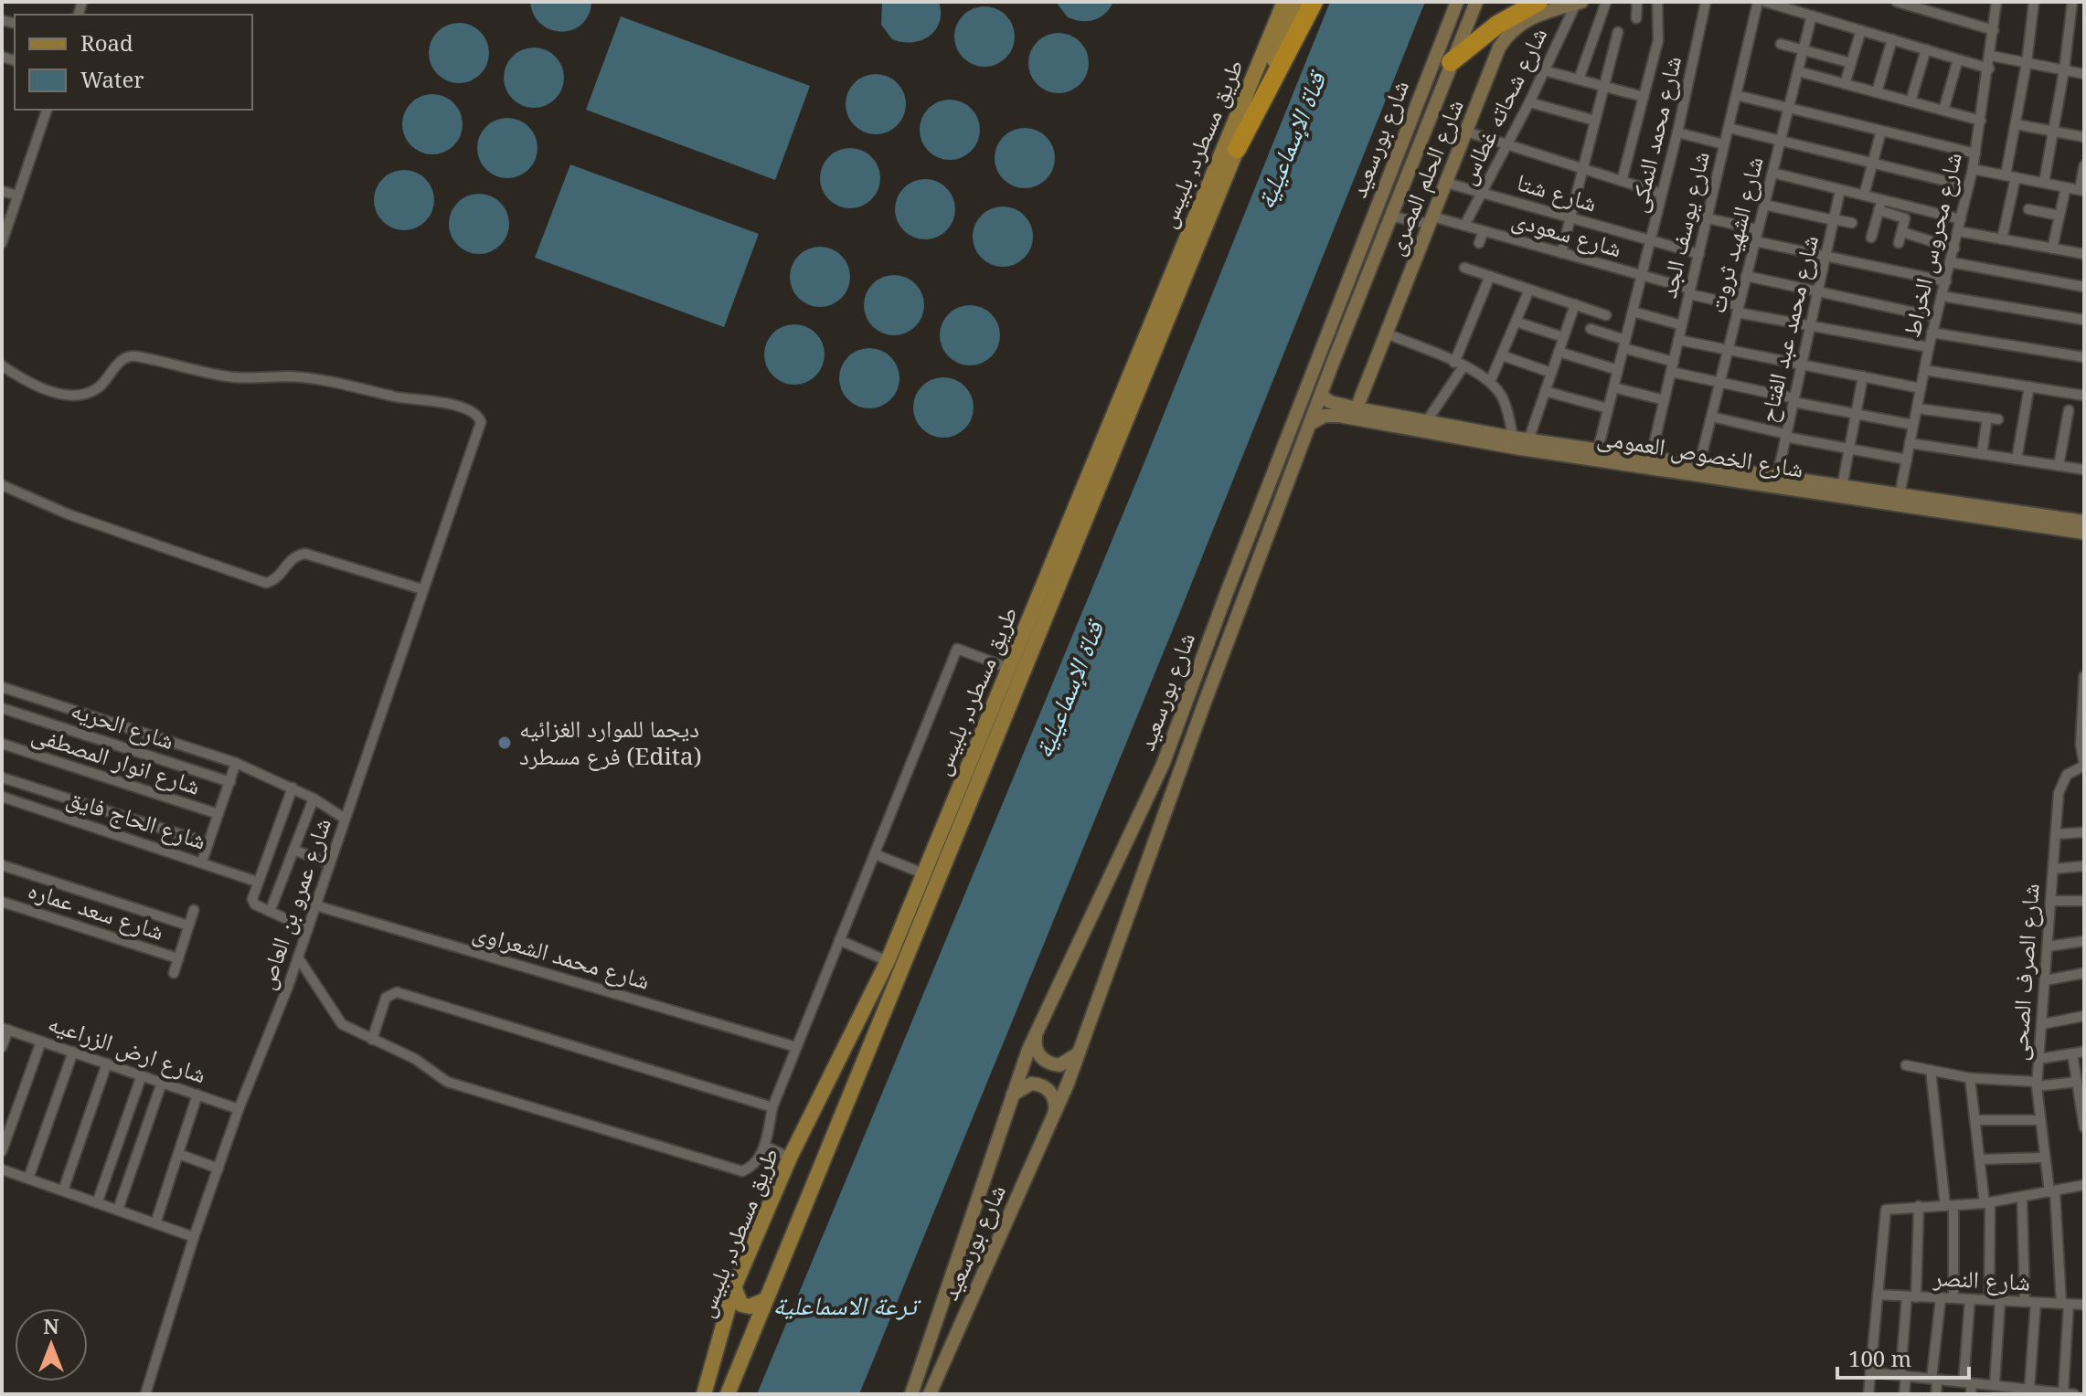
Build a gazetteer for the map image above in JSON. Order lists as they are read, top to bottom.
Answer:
{
  "streets": {
    "main road": [
      "شارع بورسعيد",
      "طريق مسطرد, بلبيس",
      "شارع الحلم المصرى",
      "شارع الخصوص العمومى"
    ],
    "street": [
      "شارع شحاته غطاس",
      "شارع محمد النمكى",
      "شارع شتا",
      "شارع يوسف الجد",
      "شارع سعودى",
      "شارع الشهيد ثروت",
      "شارع محروس الخراط",
      "شارع محمد عبد الفتاح",
      "شارع الحريه",
      "شارع انوار المصطفى",
      "شارع الحاج فايق",
      "شارع عمرو بن العاص",
      "شارع سعد عماره",
      "شارع محمد الشعراوى",
      "شارع الصرف الصحى",
      "شارع ارض الزراعيه",
      "شارع النصر"
    ]
  },
  "crossings": [
    ["شارع شحاته غطاس", "شارع الحلم المصرى"],
    ["شارع شحاته غطاس", "شارع شتا"],
    ["شارع شحاته غطاس", "شارع سعودى"],
    ["شارع محمد النمكى", "شارع شتا"],
    ["شارع محمد النمكى", "شارع سعودى"],
    ["شارع محمد النمكى", "شارع الخصوص العمومى"],
    ["شارع بورسعيد", "شارع سعودى"],
    ["شارع بورسعيد", "شارع الخصوص العمومى"],
    ["شارع الحلم المصرى", "شارع شتا"],
    ["شارع الحلم المصرى", "شارع سعودى"],
    ["شارع الحلم المصرى", "شارع الخصوص العمومى"],
    ["شارع شتا", "شارع يوسف الجد"],
    ["شارع يوسف الجد", "شارع سعودى"],
    ["شارع يوسف الجد", "شارع الخصوص العمومى"],
    ["شارع سعودى", "شارع الشهيد ثروت"],
    ["شارع سعودى", "شارع محروس الخراط"],
    ["شارع سعودى", "شارع محمد عبد الفتاح"],
    ["شارع الشهيد ثروت", "شارع الخصوص العمومى"],
    ["شارع محروس الخراط", "شارع الخصوص العمومى"],
    ["شارع محمد عبد الفتاح", "شارع الخصوص العمومى"],
    ["شارع عمرو بن العاص", "شارع محمد الشعراوى"],
    ["شارع عمرو بن العاص", "شارع ارض الزراعيه"],
    ["شارع الصرف الصحى", "شارع النصر"]
  ],
  "water": ["قناة الإسماعيلية", "ترعة الاسماعلية"],
  "places": ["ديجما للموارد الغزائيه فرع مسطرد (Edita)"],
  "legend": ["Road", "Water"],
  "scale_bar": "100 m",
  "north": "top"
}
